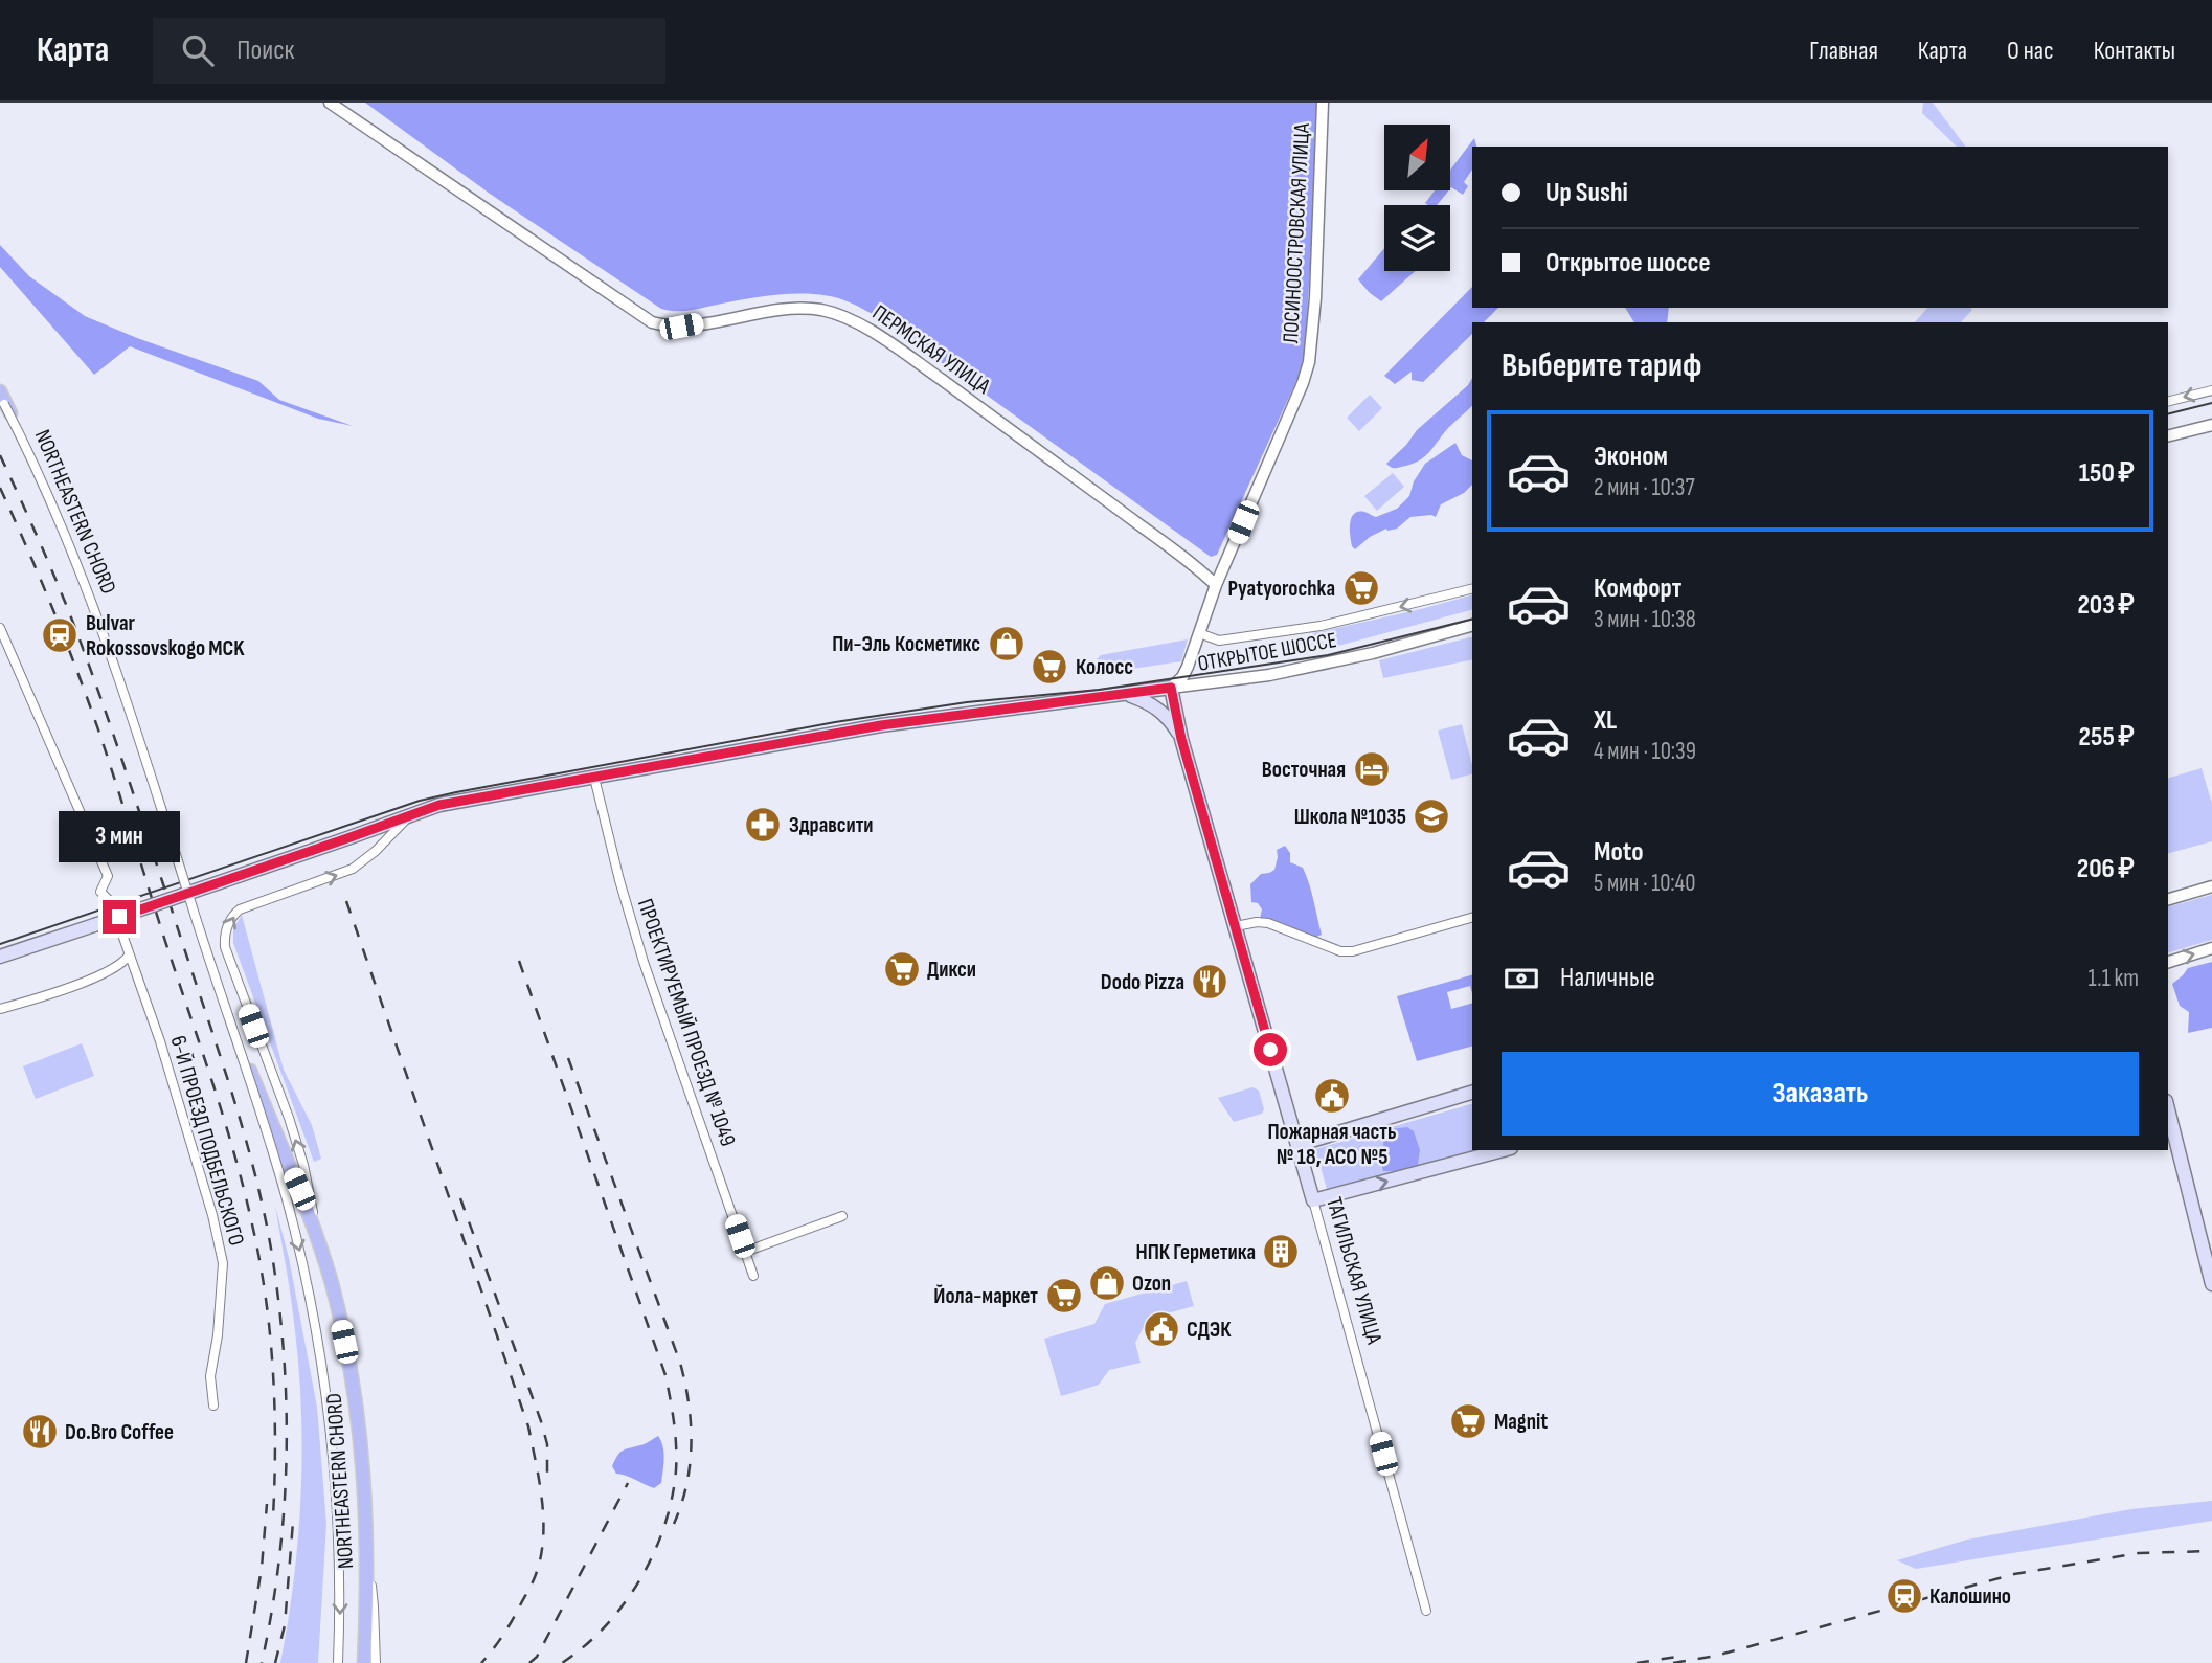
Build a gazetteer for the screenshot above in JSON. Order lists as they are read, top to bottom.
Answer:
{
  "streets": {
    "main road": ["NORTHEASTERN CHORD", "ОТКРЫТОЕ ШОССЕ", "ТАГИЛЬСКАЯ УЛИЦА"],
    "street": [
      "ЛОСИНООСТРОВСКАЯ УЛИЦА",
      "ПЕРМСКАЯ УЛИЦА",
      "ПРОЕКТИРУЕМЫЙ ПРОЕЗД № 1049",
      "6-Й ПРОЕЗД ПОДБЕЛЬСКОГО"
    ]
  },
  "crossings": [
    ["ЛОСИНООСТРОВСКАЯ УЛИЦА", "ПЕРМСКАЯ УЛИЦА"],
    ["ЛОСИНООСТРОВСКАЯ УЛИЦА", "ОТКРЫТОЕ ШОССЕ"],
    ["ЛОСИНООСТРОВСКАЯ УЛИЦА", "ТАГИЛЬСКАЯ УЛИЦА"],
    ["ОТКРЫТОЕ ШОССЕ", "ПРОЕКТИРУЕМЫЙ ПРОЕЗД № 1049"],
    ["ОТКРЫТОЕ ШОССЕ", "ТАГИЛЬСКАЯ УЛИЦА"]
  ],
  "places": {
    "supermarket": [
      "Pyatyorochka",
      "Колосс",
      "Дикси",
      "Йола-маркет",
      "Magnit"
    ],
    "station": ["Bulvar Rokossovskogo MCK", "Калошино"],
    "shop": ["Пи-Эль Косметикс", "Ozon"],
    "hotel": ["Восточная"],
    "school or university": ["Школа №1035"],
    "pharmacy": ["Здравсити"],
    "restaurant": ["Dodo Pizza", "Do.Bro Coffee"],
    "public building": ["Пожарная часть № 18, АСО №5", "СДЭК"],
    "building": ["НПК Герметика"]
  },
  "north": "top right",
  "page": {
    "header": "Карта",
    "search": "Поиск",
    "nav": [
      "Главная",
      "Карта",
      "О нас",
      "Контакты"
    ],
    "banner": ["Up Sushi", "Открытое шоссе"],
    "heading": "Выберите тариф",
    "list": [
      {
        "name": "Эконом",
        "note": "2 мин · 10:37",
        "value": "150 ₽"
      },
      {
        "name": "Комфорт",
        "note": "3 мин · 10:38",
        "value": "203 ₽"
      },
      {
        "name": "XL",
        "note": "4 мин · 10:39",
        "value": "255 ₽"
      },
      {
        "name": "Moto",
        "note": "5 мин · 10:40",
        "value": "206 ₽"
      }
    ],
    "bubble": "3 мин",
    "pay": ["Наличные", "1.1 km"],
    "buttons": "Заказать"
  }
}
